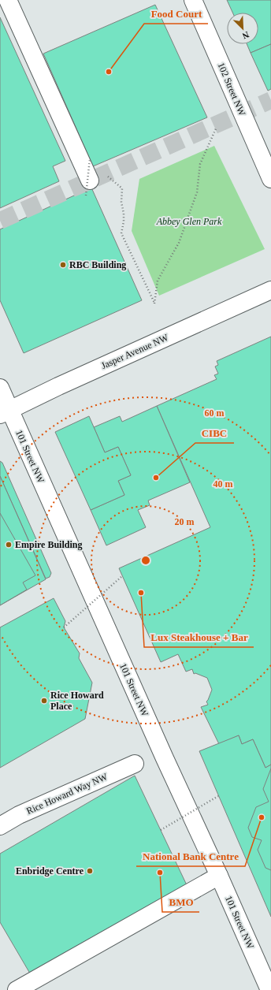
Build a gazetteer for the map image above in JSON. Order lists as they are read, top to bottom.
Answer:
{
  "streets": {
    "main road": [
      "102 Street NW",
      "Jasper Avenue NW",
      "101 Street NW",
      "Rice Howard Way NW"
    ]
  },
  "crossings": [
    ["Jasper Avenue NW", "101 Street NW"]
  ],
  "parks": ["Abbey Glen Park"],
  "places": [
    "Food Court",
    "RBC Building",
    "CIBC",
    "Empire Building",
    "Lux Steakhouse + Bar",
    "Rice Howard Place",
    "National Bank Centre",
    "Enbridge Centre",
    "BMO"
  ],
  "north": "bottom right",
  "rings": ["60 m", "40 m", "20 m"]
}
